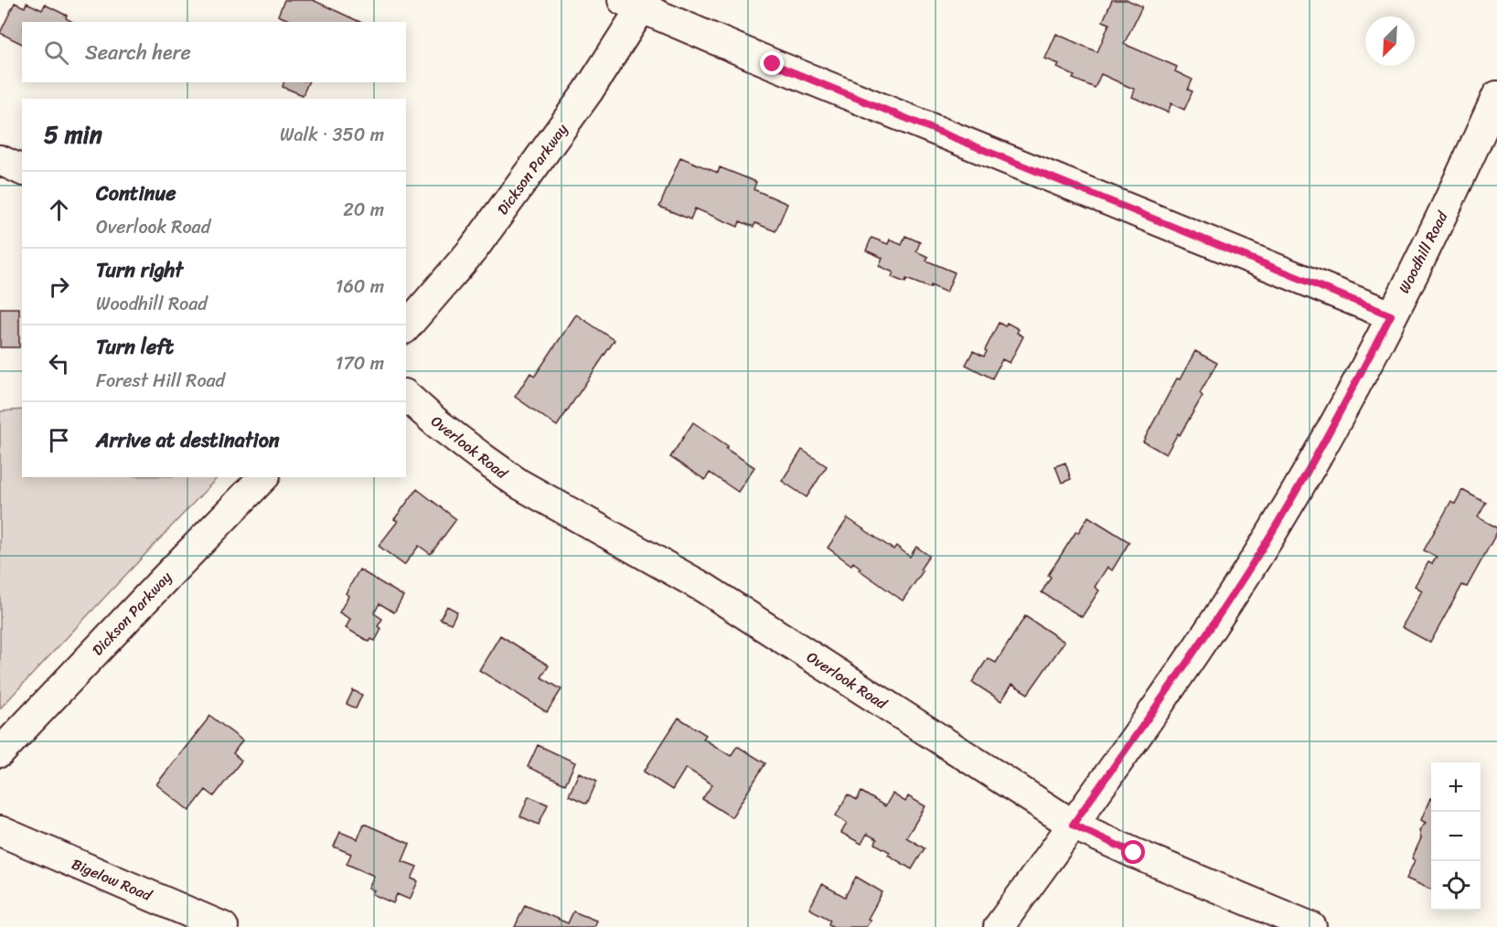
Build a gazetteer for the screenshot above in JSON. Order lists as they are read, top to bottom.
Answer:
{
  "streets": {
    "street": [
      "Dickson Parkway",
      "Woodhill Road",
      "Overlook Road",
      "Bigelow Road"
    ]
  },
  "crossings": [
    ["Woodhill Road", "Overlook Road"]
  ],
  "north": "bottom left",
  "page": {
    "search": "Search here",
    "heading": ["5 min", "Walk · 350 m"],
    "list": [
      ["Continue", "Overlook Road", "20 m"],
      ["Turn right", "Woodhill Road", "160 m"],
      ["Turn left", "Forest Hill Road", "170 m"],
      "Arrive at destination"
    ],
    "map_buttons": ["+", "−"]
  }
}
